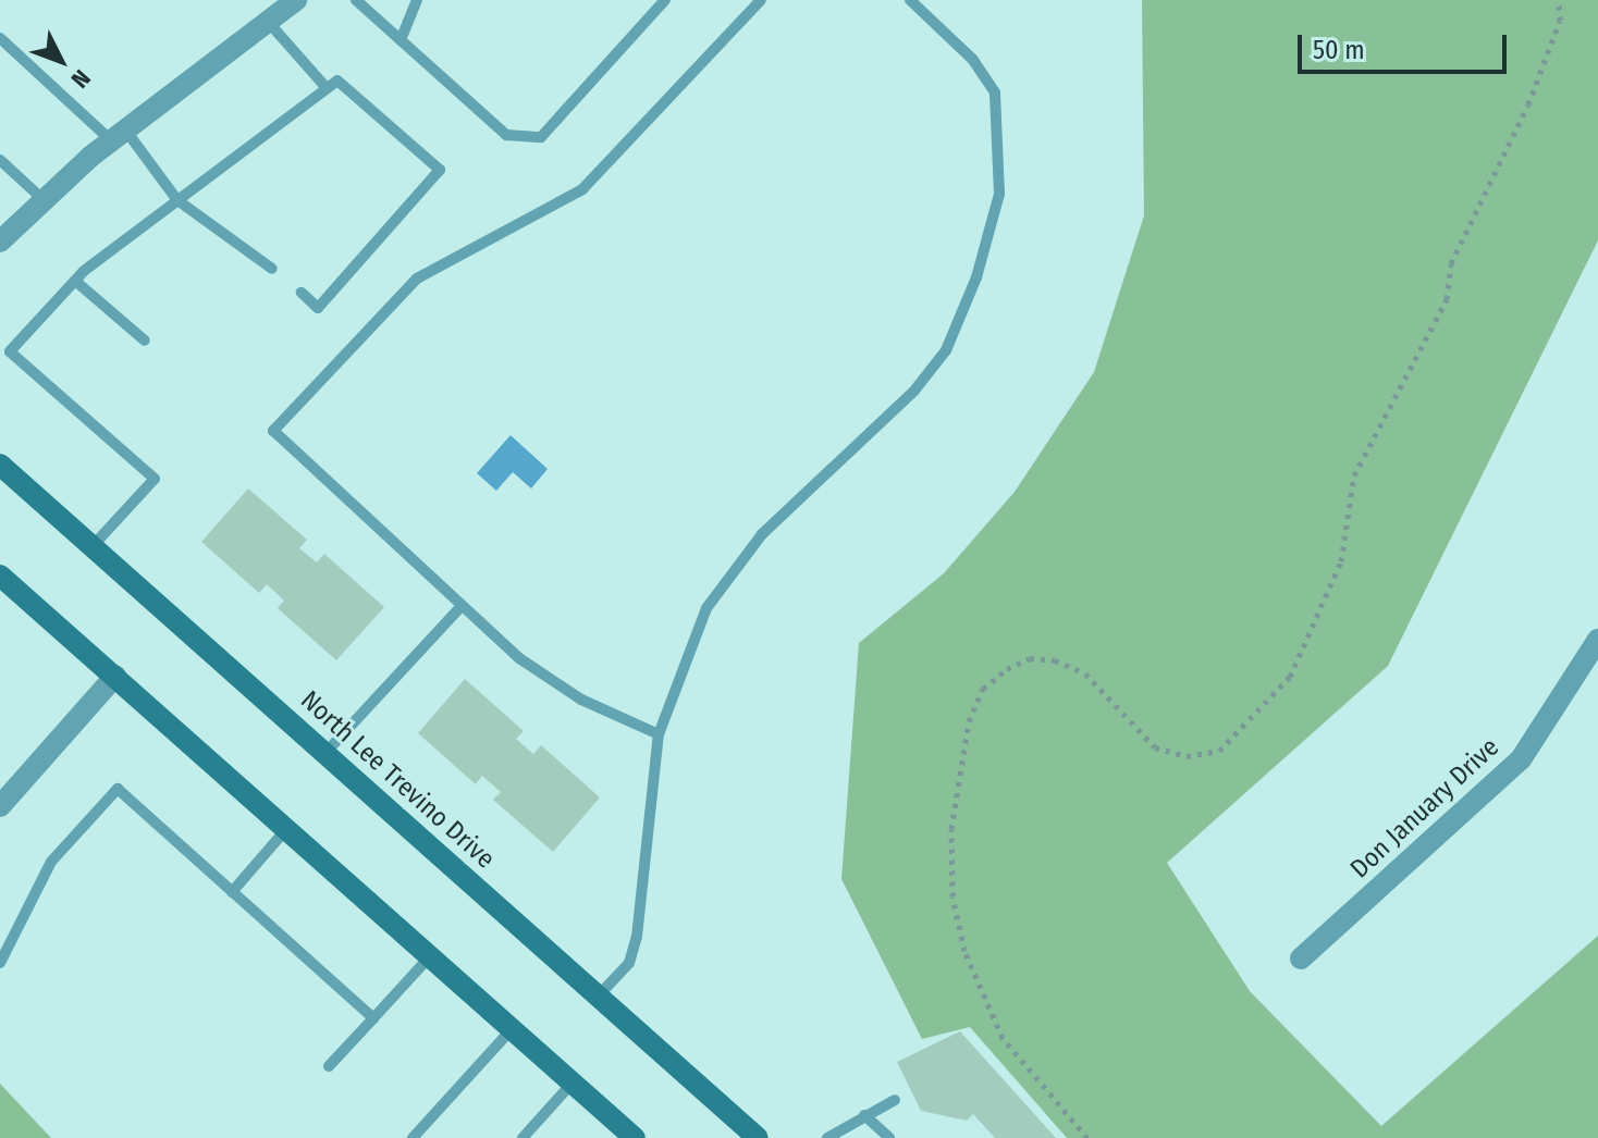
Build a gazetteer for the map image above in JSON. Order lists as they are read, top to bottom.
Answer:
{
  "streets": {
    "main road": ["North Lee Trevino Drive"],
    "street": ["Don January Drive"]
  },
  "scale_bar": "50 m",
  "north": "bottom right"
}
